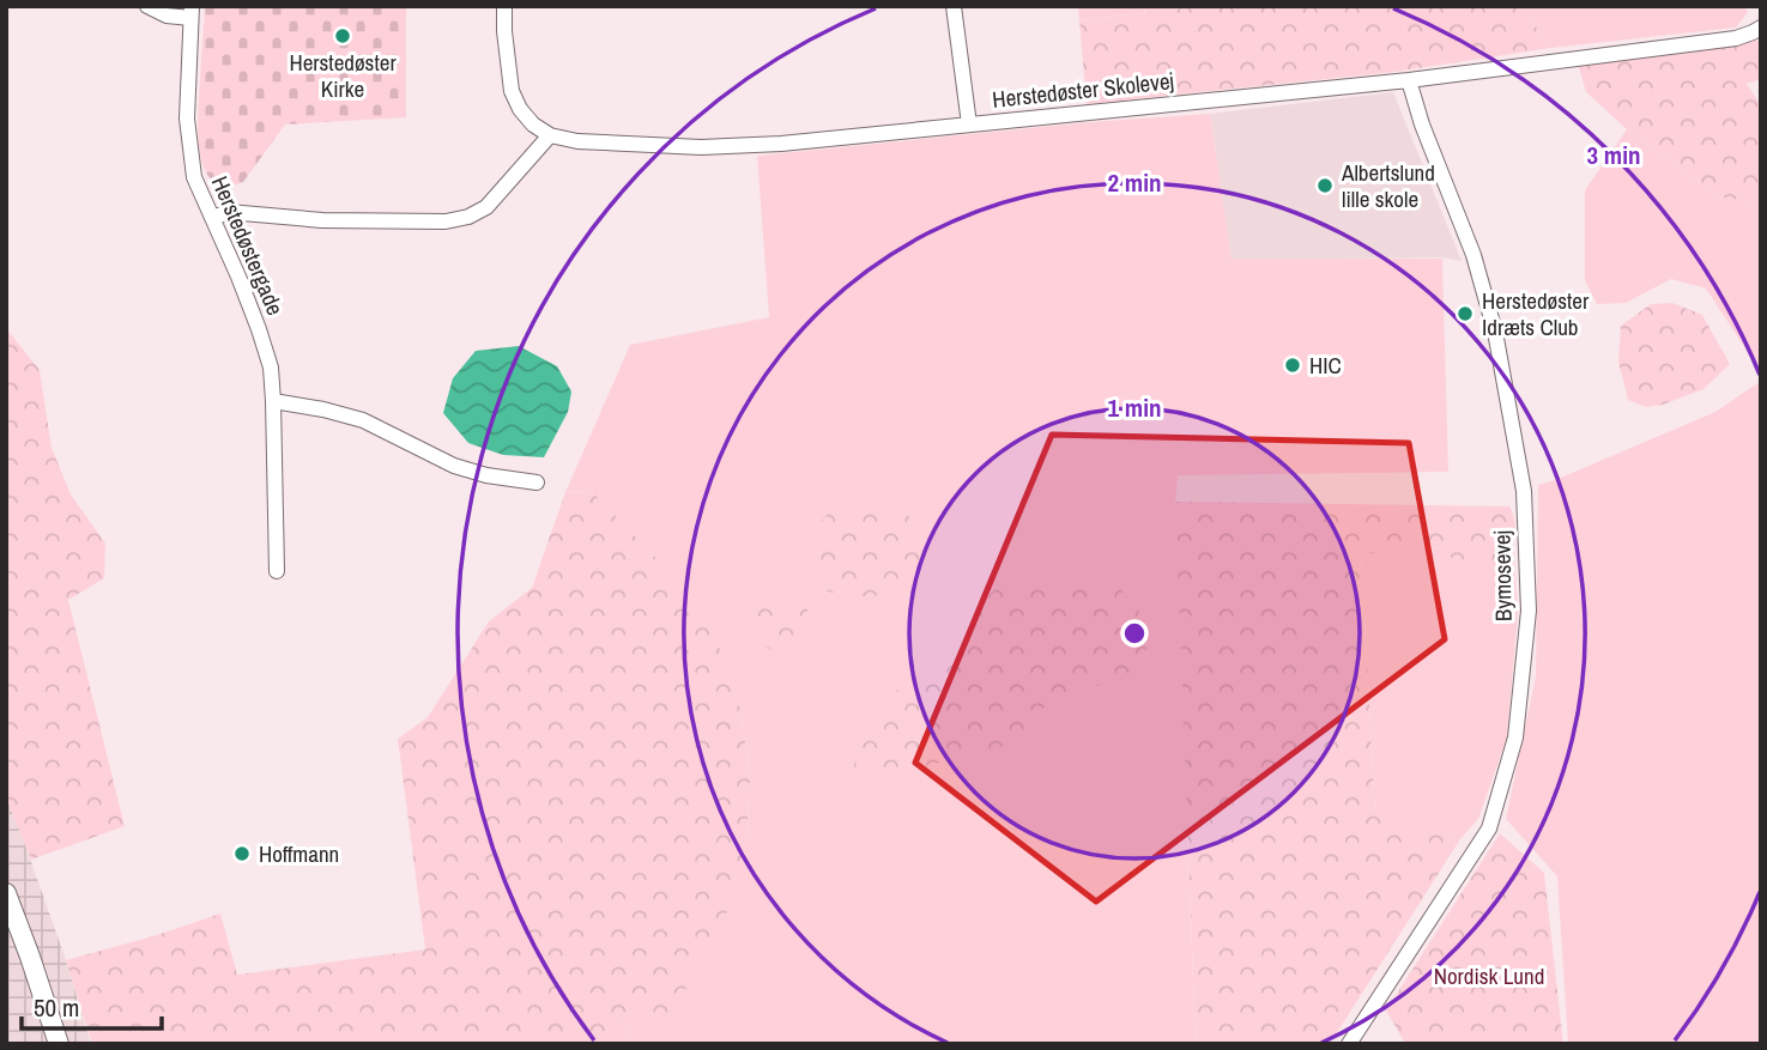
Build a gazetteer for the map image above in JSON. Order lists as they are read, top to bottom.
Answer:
{
  "streets": {
    "street": ["Herstedøster Skolevej", "Herstedøstergade", "Bymosevej"]
  },
  "crossings": [
    ["Herstedøster Skolevej", "Bymosevej"]
  ],
  "parks": ["Nordisk Lund"],
  "places": [
    "Herstedøster Kirke",
    "Albertslund lille skole",
    "Herstedøster Idræts Club",
    "HIC",
    "Hoffmann"
  ],
  "scale_bar": "50 m",
  "rings": ["3 min", "2 min", "1 min"]
}
